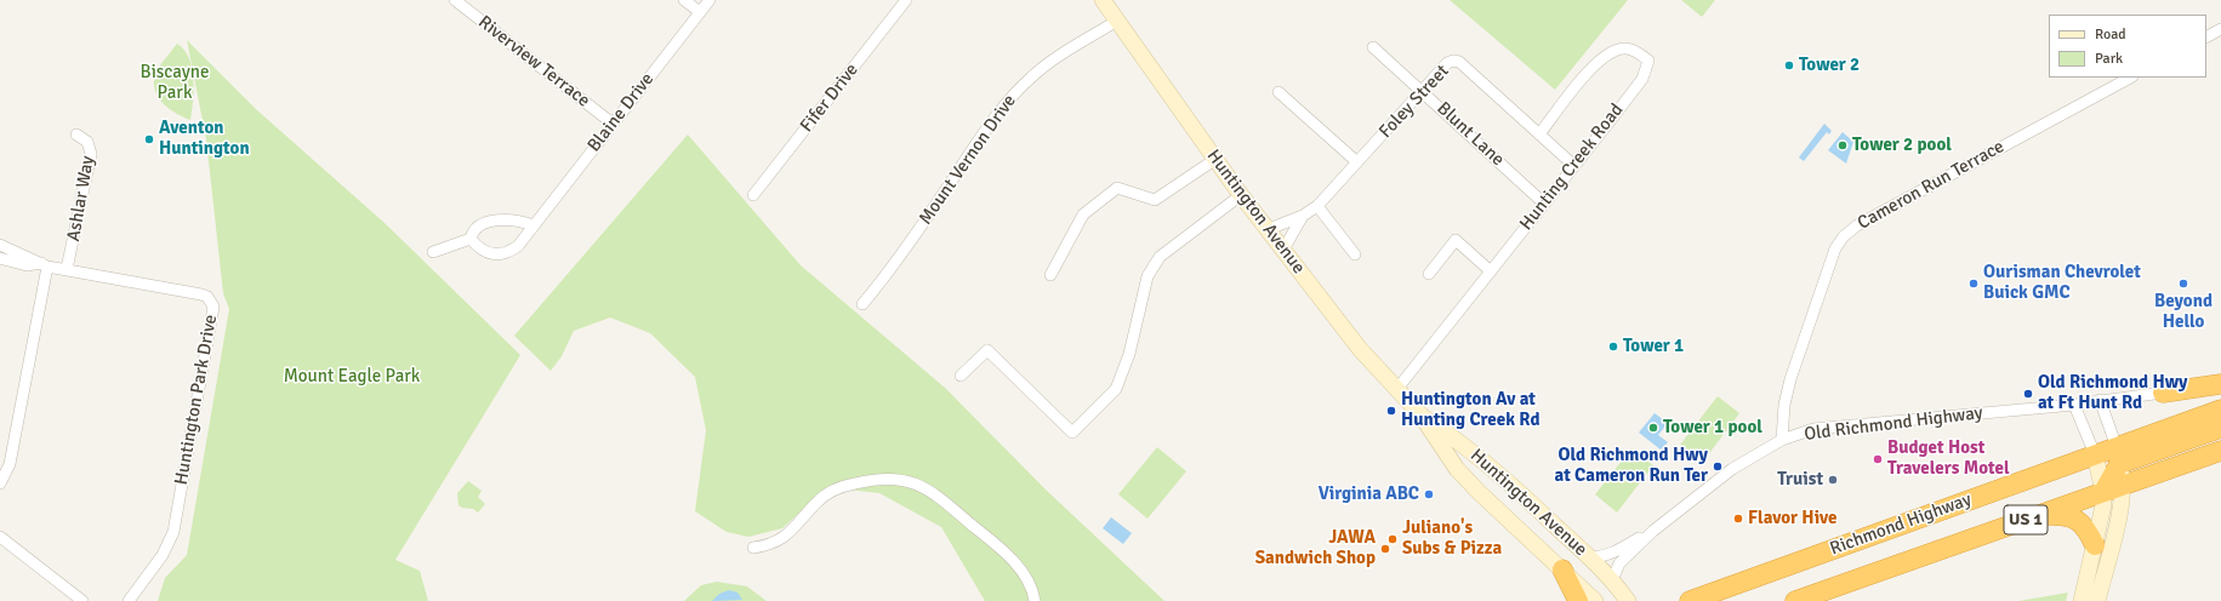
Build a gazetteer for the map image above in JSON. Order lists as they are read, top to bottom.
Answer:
{
  "streets": {
    "highway": ["US 1", "Richmond Highway"],
    "main road": ["Huntington Avenue"],
    "street": [
      "Riverview Terrace",
      "Fifer Drive",
      "Foley Street",
      "Blaine Drive",
      "Blunt Lane",
      "Mount Vernon Drive",
      "Hunting Creek Road",
      "Cameron Run Terrace",
      "Ashlar Way",
      "Huntington Park Drive",
      "Old Richmond Highway"
    ]
  },
  "crossings": [
    ["Riverview Terrace", "Blaine Drive"],
    ["Foley Street", "Blunt Lane"],
    ["Foley Street", "Hunting Creek Road"],
    ["Foley Street", "Huntington Avenue"],
    ["Blunt Lane", "Hunting Creek Road"],
    ["Mount Vernon Drive", "Huntington Avenue"],
    ["Hunting Creek Road", "Huntington Avenue"],
    ["Cameron Run Terrace", "Old Richmond Highway"],
    ["Ashlar Way", "Huntington Park Drive"],
    ["Huntington Avenue", "Old Richmond Highway"]
  ],
  "parks": ["Biscayne Park", "Mount Eagle Park"],
  "places": [
    "Tower 2",
    "Aventon Huntington",
    "Tower 2 pool",
    "Ourisman Chevrolet Buick GMC",
    "Beyond Hello",
    "Tower 1",
    "Old Richmond Hwy at Ft Hunt Rd",
    "Huntington Av at Hunting Creek Rd",
    "Tower 1 pool",
    "Budget Host Travelers Motel",
    "Old Richmond Hwy at Cameron Run Ter",
    "Truist",
    "Virginia ABC",
    "Flavor Hive",
    "Juliano's Subs & Pizza",
    "JAWA Sandwich Shop"
  ],
  "legend": ["Road", "Park"]
}
